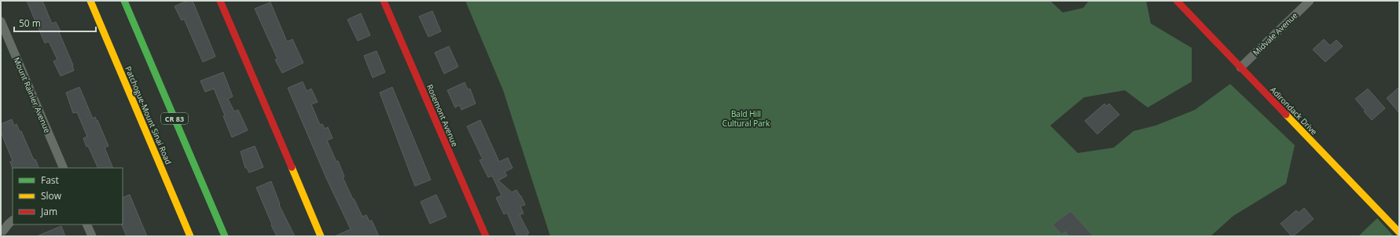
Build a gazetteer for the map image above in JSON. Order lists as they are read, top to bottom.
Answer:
{
  "streets": {
    "main road": [
      "Adirondack Drive",
      "Patchogue-Mount Sinai Road",
      "Rosemont Avenue",
      "CR 83"
    ],
    "street": ["Midvale Avenue", "Mount Rainier Avenue"]
  },
  "crossings": [
    ["Midvale Avenue", "Adirondack Drive"]
  ],
  "parks": ["Bald Hill Cultural Park"],
  "legend": ["Fast", "Slow", "Jam"],
  "scale_bar": "50 m"
}
